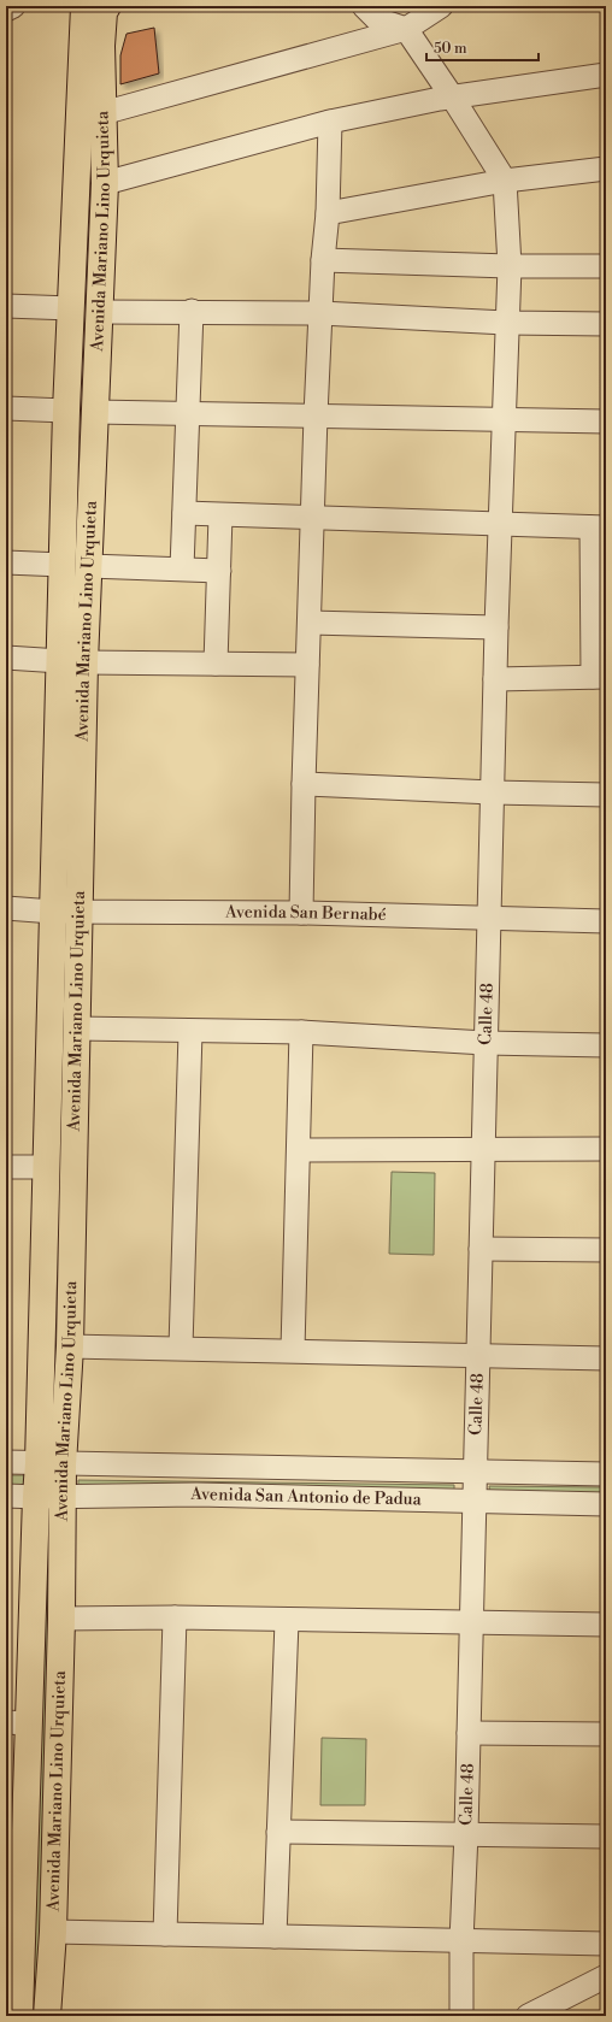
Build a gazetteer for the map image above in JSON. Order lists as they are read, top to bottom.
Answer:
{
  "streets": {
    "main road": ["Avenida Mariano Lino Urquieta"],
    "street": ["Avenida San Bernabé", "Calle 48", "Avenida San Antonio de Padua"]
  },
  "crossings": [
    ["Avenida Mariano Lino Urquieta", "Avenida San Bernabé"],
    ["Avenida Mariano Lino Urquieta", "Avenida San Antonio de Padua"],
    ["Avenida San Bernabé", "Calle 48"],
    ["Calle 48", "Avenida San Antonio de Padua"]
  ],
  "scale_bar": "50 m"
}
